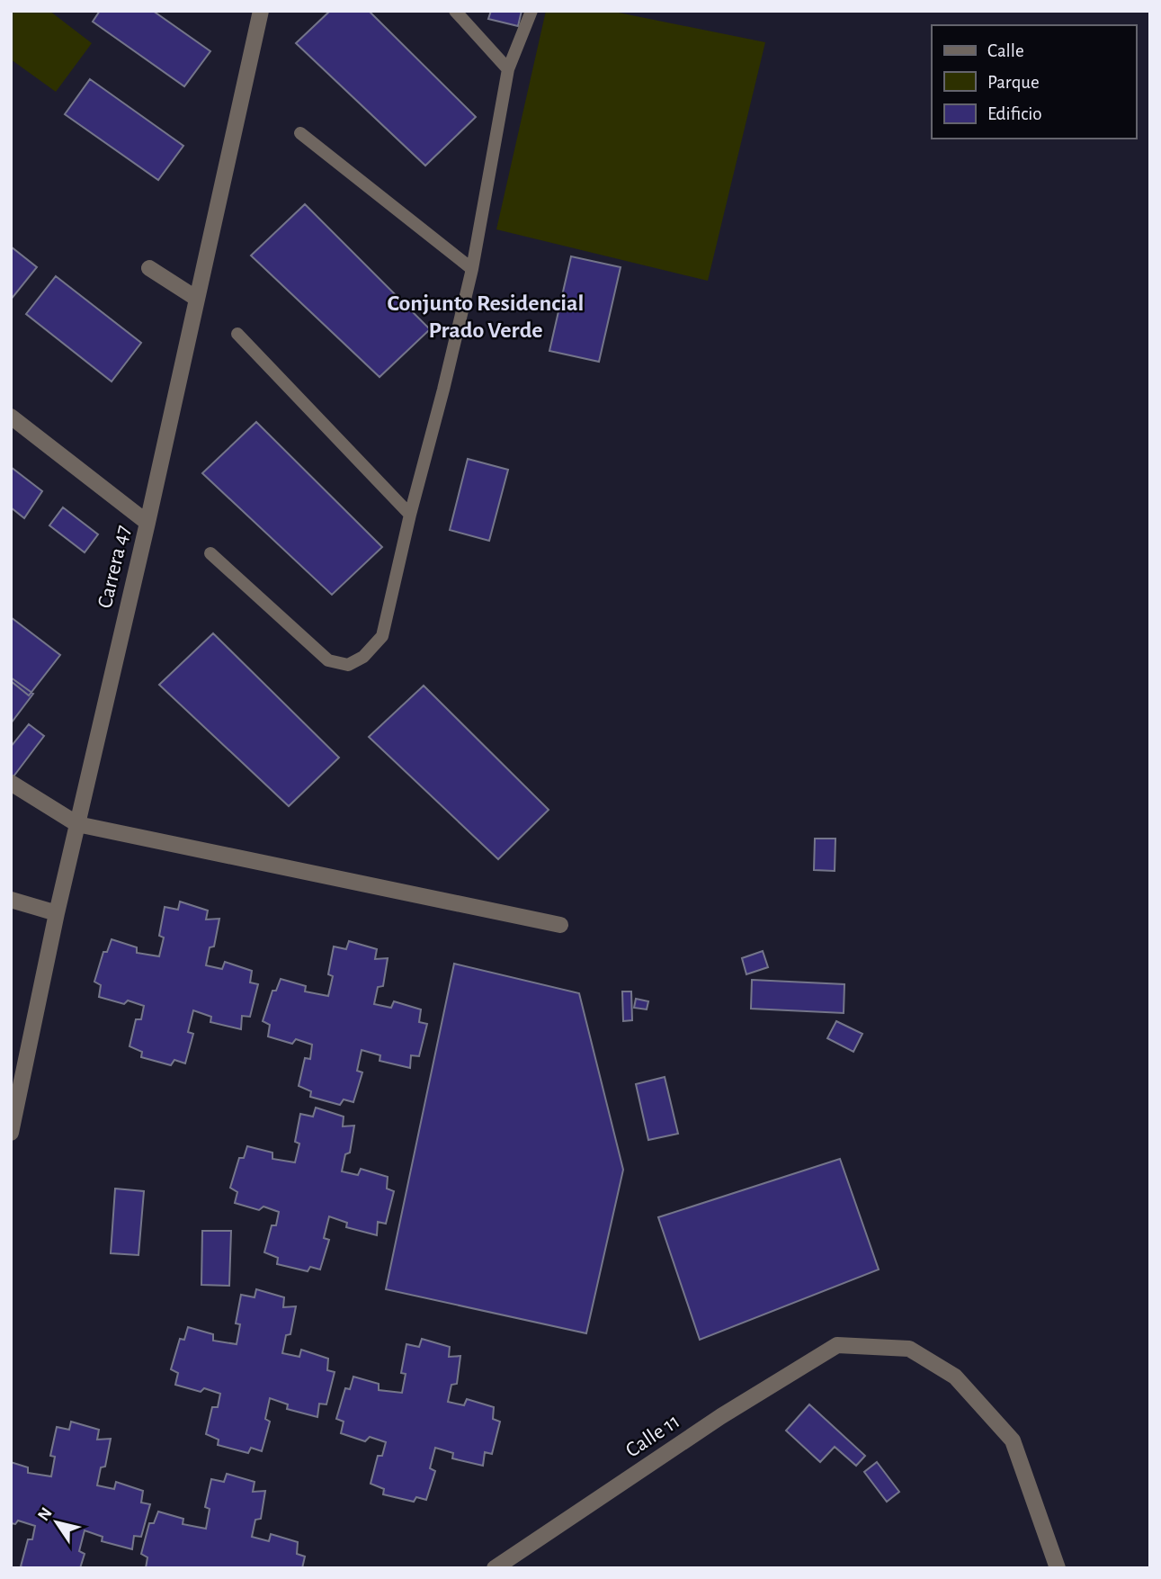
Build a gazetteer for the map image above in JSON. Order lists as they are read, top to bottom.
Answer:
{
  "streets": {
    "street": ["Carrera 47", "Calle 11"]
  },
  "districts": ["Conjunto Residencial Prado Verde"],
  "legend": ["Calle", "Parque", "Edificio"],
  "north": "top left"
}
